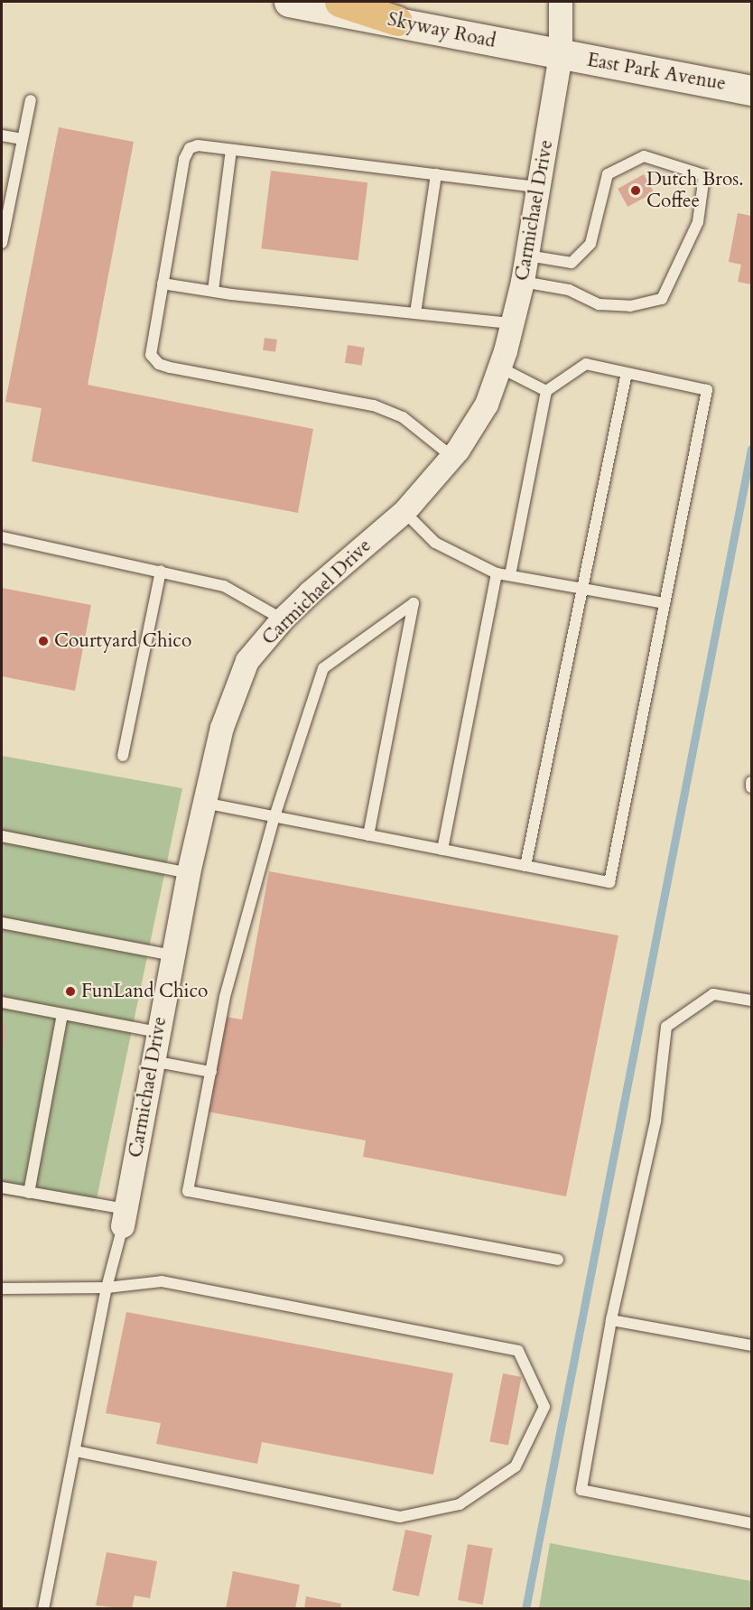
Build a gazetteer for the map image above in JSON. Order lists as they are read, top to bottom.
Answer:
{
  "streets": {
    "main road": ["Skyway Road", "East Park Avenue"],
    "street": ["Carmichael Drive"]
  },
  "crossings": [
    ["Skyway Road", "East Park Avenue"],
    ["Skyway Road", "Carmichael Drive"],
    ["East Park Avenue", "Carmichael Drive"]
  ],
  "places": ["Dutch Bros. Coffee", "Courtyard Chico", "FunLand Chico"]
}
